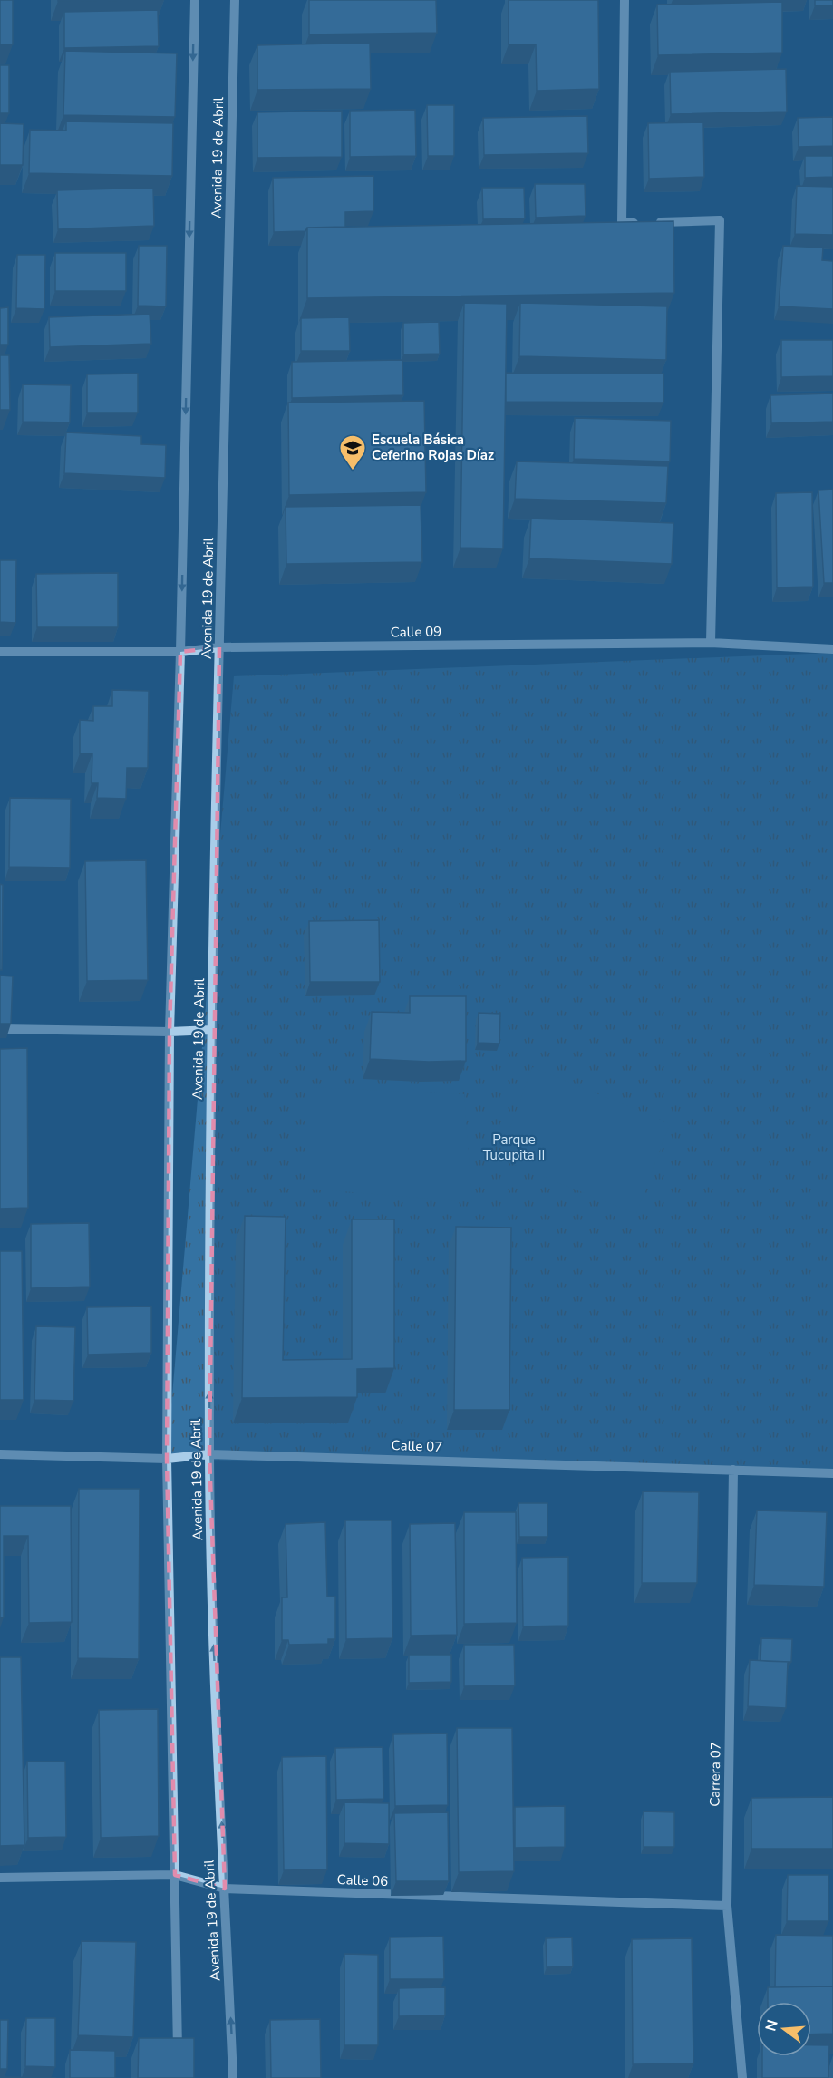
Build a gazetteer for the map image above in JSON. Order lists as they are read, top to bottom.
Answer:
{
  "streets": {
    "street": [
      "Avenida 19 de Abril",
      "Calle 09",
      "Calle 07",
      "Carrera 07",
      "Calle 06"
    ]
  },
  "crossings": [
    ["Avenida 19 de Abril", "Calle 09"],
    ["Avenida 19 de Abril", "Calle 07"],
    ["Avenida 19 de Abril", "Calle 06"],
    ["Calle 07", "Carrera 07"],
    ["Carrera 07", "Calle 06"]
  ],
  "parks": ["Parque Tucupita II"],
  "places": {
    "school or university": ["Escuela Básica Ceferino Rojas Díaz"]
  },
  "north": "left"
}
